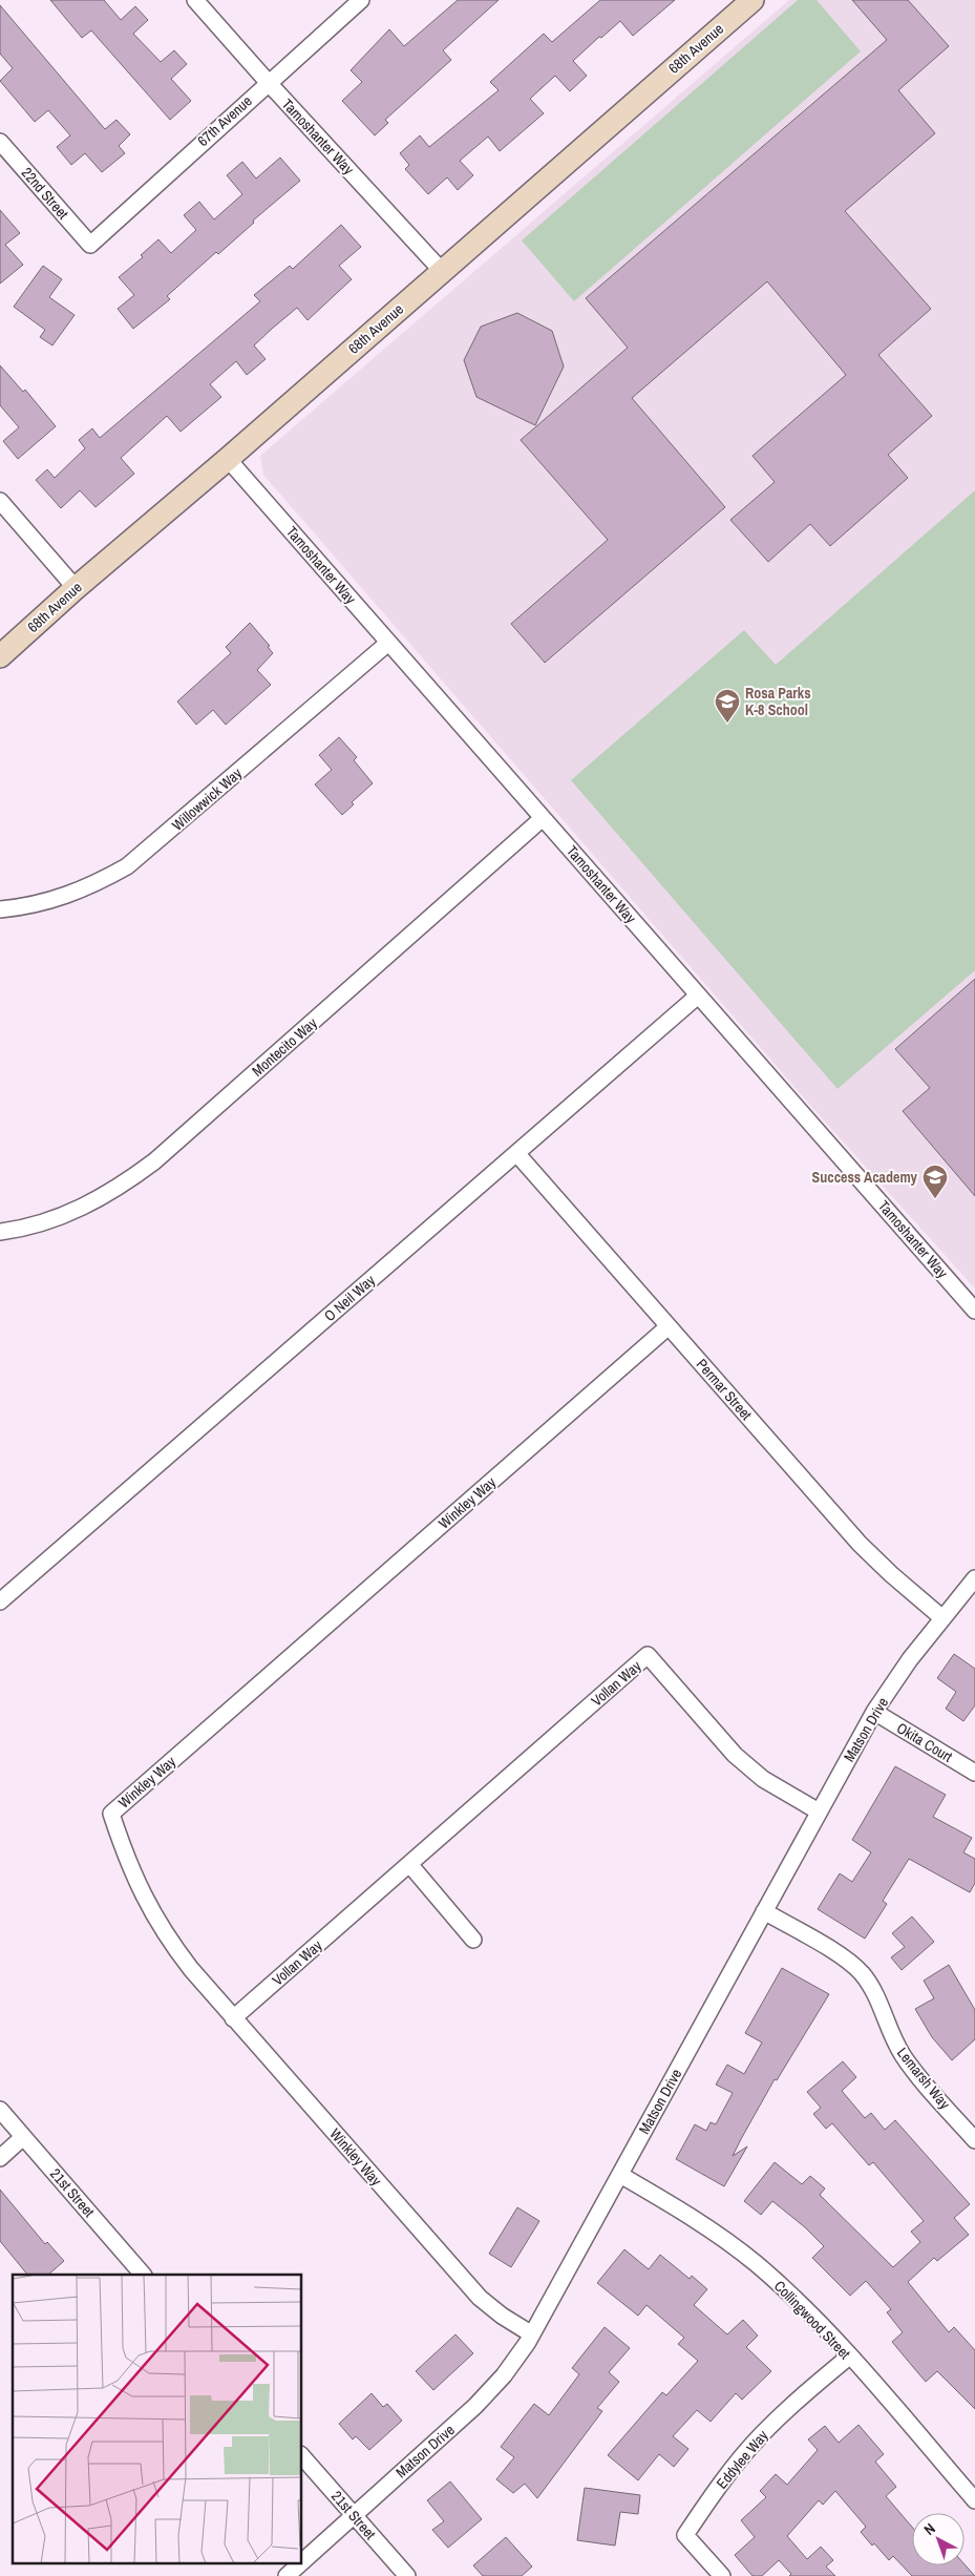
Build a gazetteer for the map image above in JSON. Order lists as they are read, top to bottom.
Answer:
{
  "streets": {
    "street": [
      "68th Avenue",
      "67th Avenue",
      "Tamoshanter Way",
      "22nd Street",
      "Willowwick Way",
      "Montecito Way",
      "O Neil Way",
      "Permar Street",
      "Winkley Way",
      "Vollan Way",
      "Matson Drive",
      "Okita Court",
      "Lemarsh Way",
      "21st Street",
      "Collingwood Street",
      "Eddylee Way"
    ]
  },
  "crossings": [
    ["68th Avenue", "Tamoshanter Way"],
    ["67th Avenue", "Tamoshanter Way"],
    ["67th Avenue", "22nd Street"],
    ["Tamoshanter Way", "Willowwick Way"],
    ["Tamoshanter Way", "Montecito Way"],
    ["Tamoshanter Way", "O Neil Way"],
    ["O Neil Way", "Permar Street"],
    ["Permar Street", "Winkley Way"],
    ["Permar Street", "Matson Drive"],
    ["Winkley Way", "Vollan Way"],
    ["Winkley Way", "Matson Drive"],
    ["Vollan Way", "Matson Drive"],
    ["Matson Drive", "Okita Court"],
    ["Matson Drive", "Lemarsh Way"],
    ["Matson Drive", "21st Street"],
    ["Matson Drive", "Collingwood Street"],
    ["Collingwood Street", "Eddylee Way"]
  ],
  "places": {
    "school or university": ["Rosa Parks K-8 School", "Success Academy"]
  },
  "north": "top left"
}
